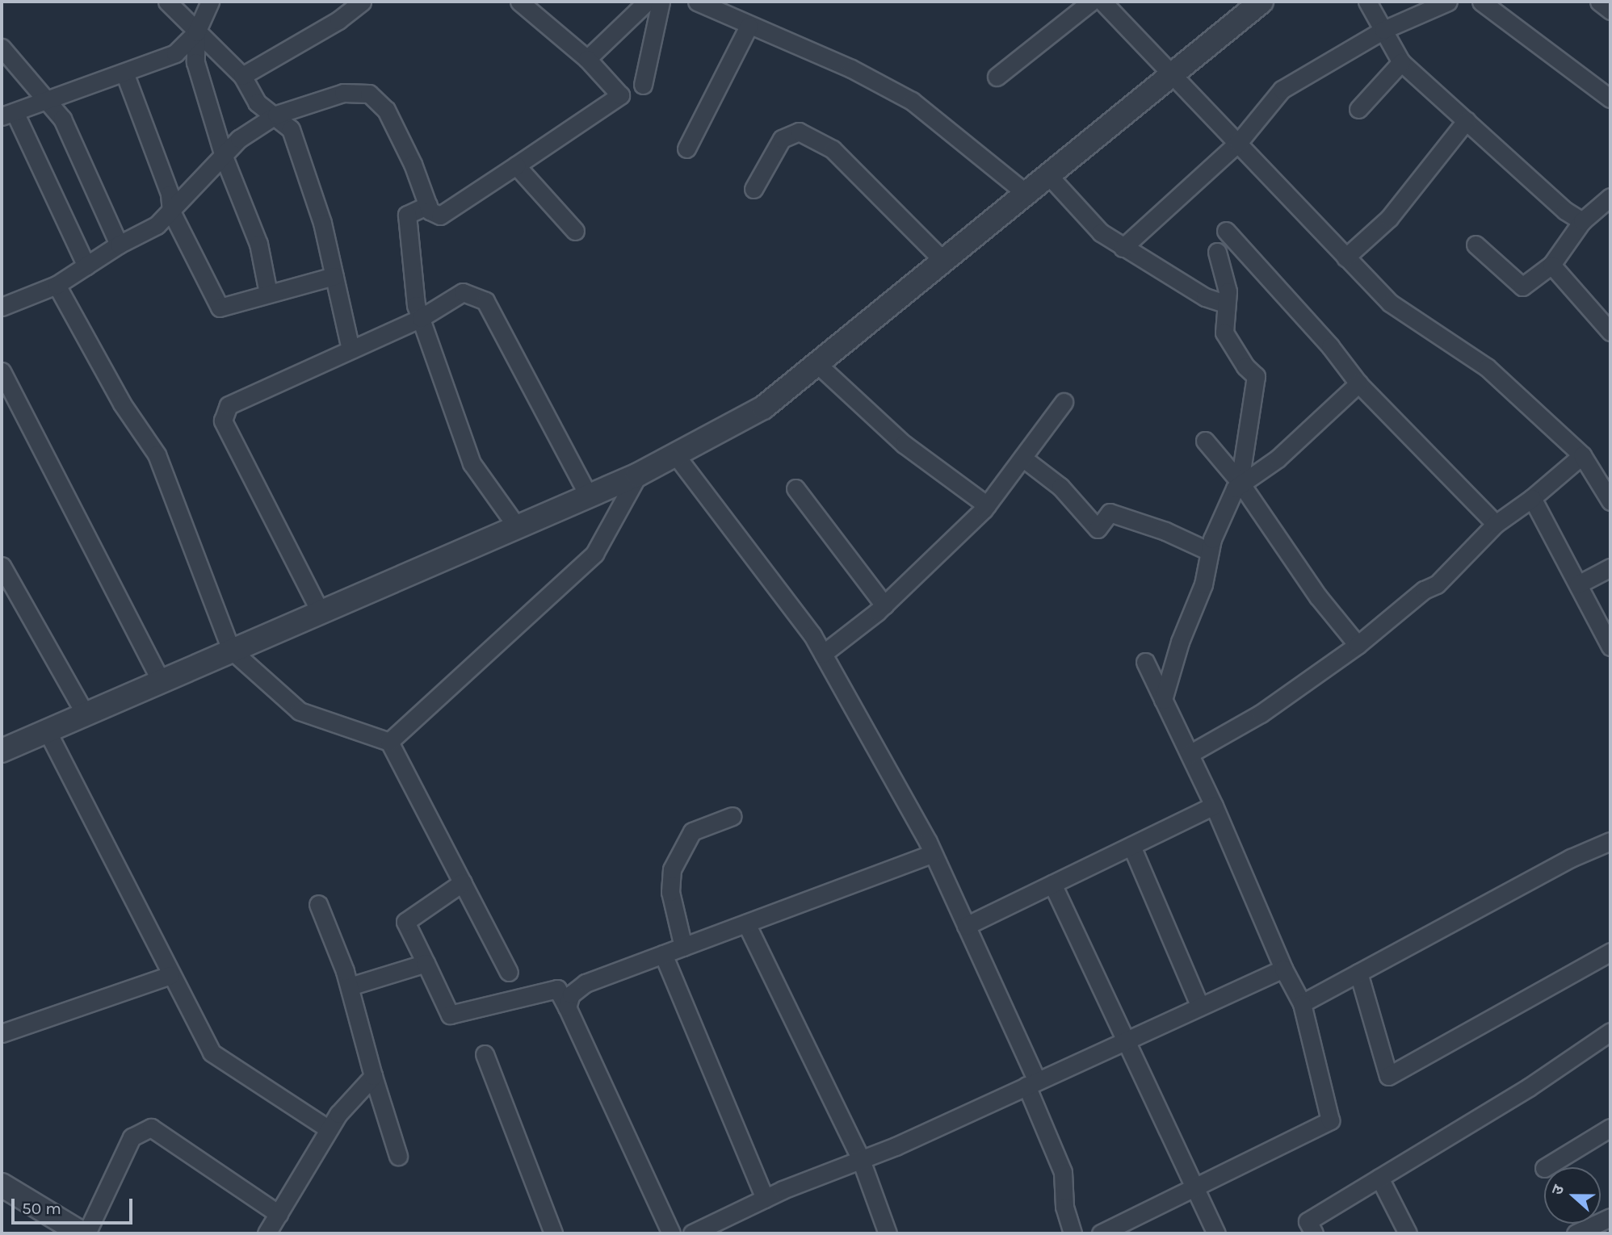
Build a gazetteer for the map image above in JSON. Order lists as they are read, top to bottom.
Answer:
{
  "scale_bar": "50 m",
  "north": "left"
}
